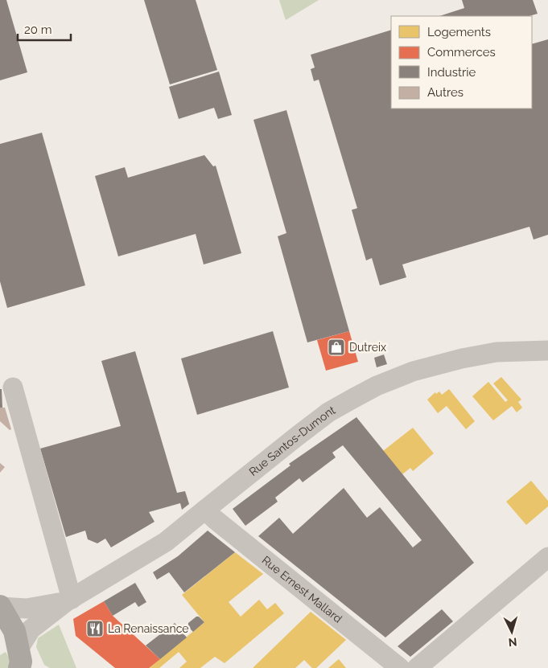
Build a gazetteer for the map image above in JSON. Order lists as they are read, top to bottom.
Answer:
{
  "streets": {
    "street": ["Rue Santos-Dumont", "Rue Ernest Mallard"]
  },
  "crossings": [
    ["Rue Santos-Dumont", "Rue Ernest Mallard"]
  ],
  "places": {
    "shop": ["Dutreix"],
    "restaurant": ["La Renaissance"]
  },
  "legend": [
    "Logements",
    "Commerces",
    "Industrie",
    "Autres"
  ],
  "scale_bar": "20 m",
  "north": "bottom"
}
